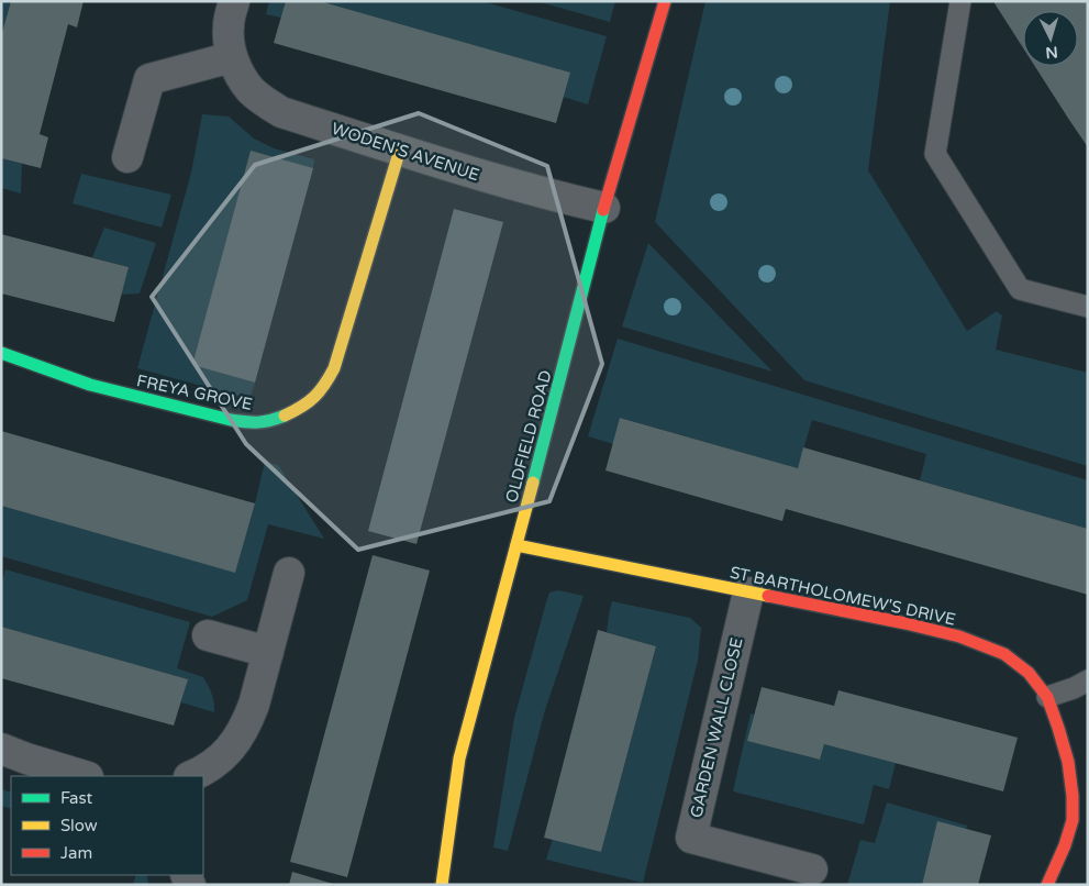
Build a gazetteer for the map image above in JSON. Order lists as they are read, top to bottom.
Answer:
{
  "streets": {
    "street": [
      "WODEN'S AVENUE",
      "FREYA GROVE",
      "OLDFIELD ROAD",
      "ST BARTHOLOMEW'S DRIVE",
      "GARDEN WALL CLOSE"
    ]
  },
  "crossings": [
    ["WODEN'S AVENUE", "FREYA GROVE"],
    ["WODEN'S AVENUE", "OLDFIELD ROAD"],
    ["OLDFIELD ROAD", "ST BARTHOLOMEW'S DRIVE"],
    ["ST BARTHOLOMEW'S DRIVE", "GARDEN WALL CLOSE"]
  ],
  "legend": ["Fast", "Slow", "Jam"],
  "north": "bottom"
}
